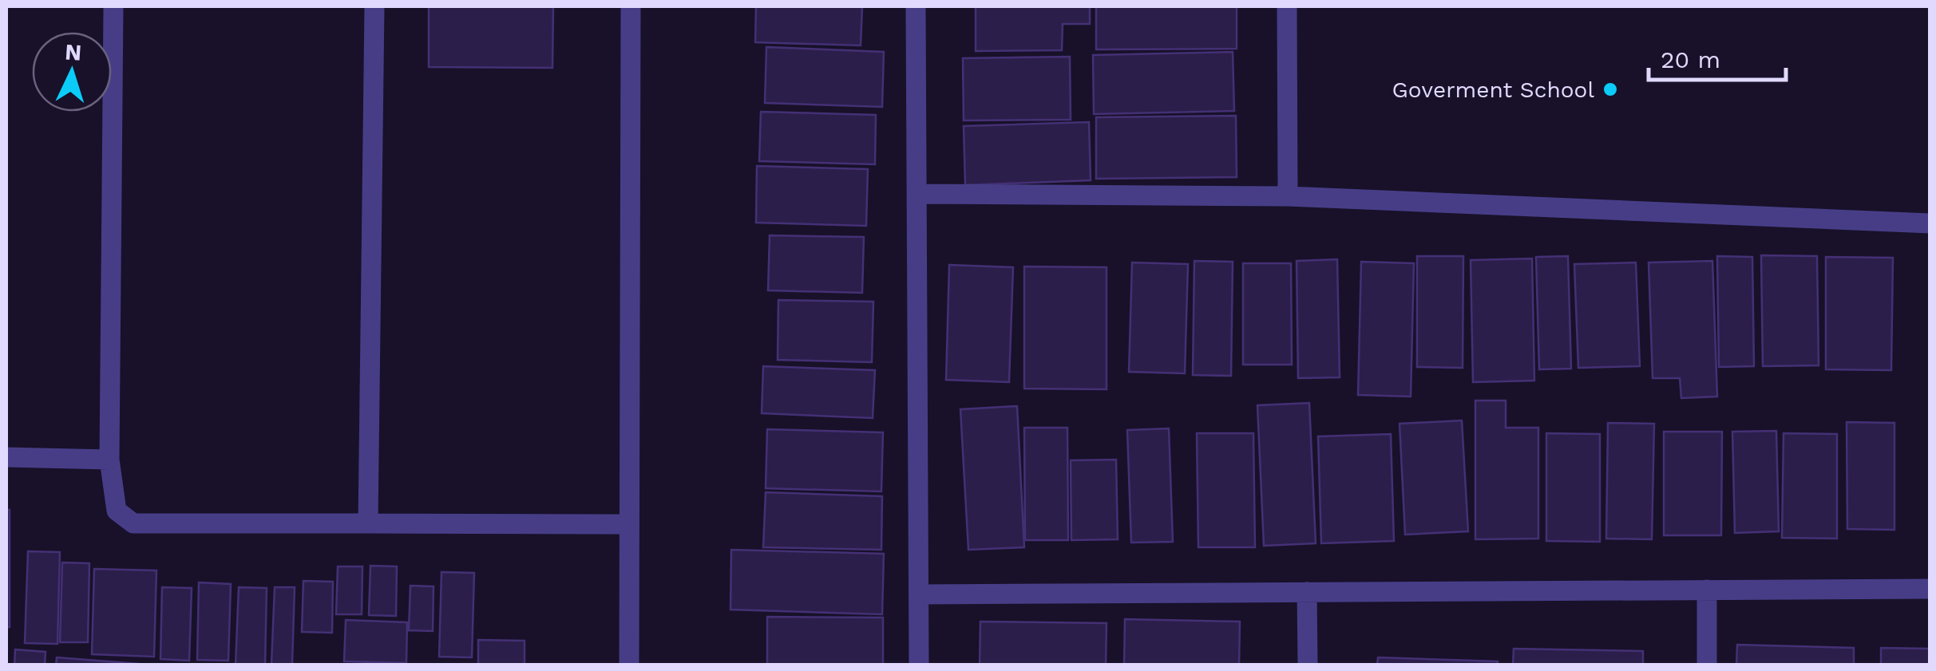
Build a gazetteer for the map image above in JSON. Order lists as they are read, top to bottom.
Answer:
{
  "places": ["Goverment School"],
  "scale_bar": "20 m",
  "north": "top"
}
